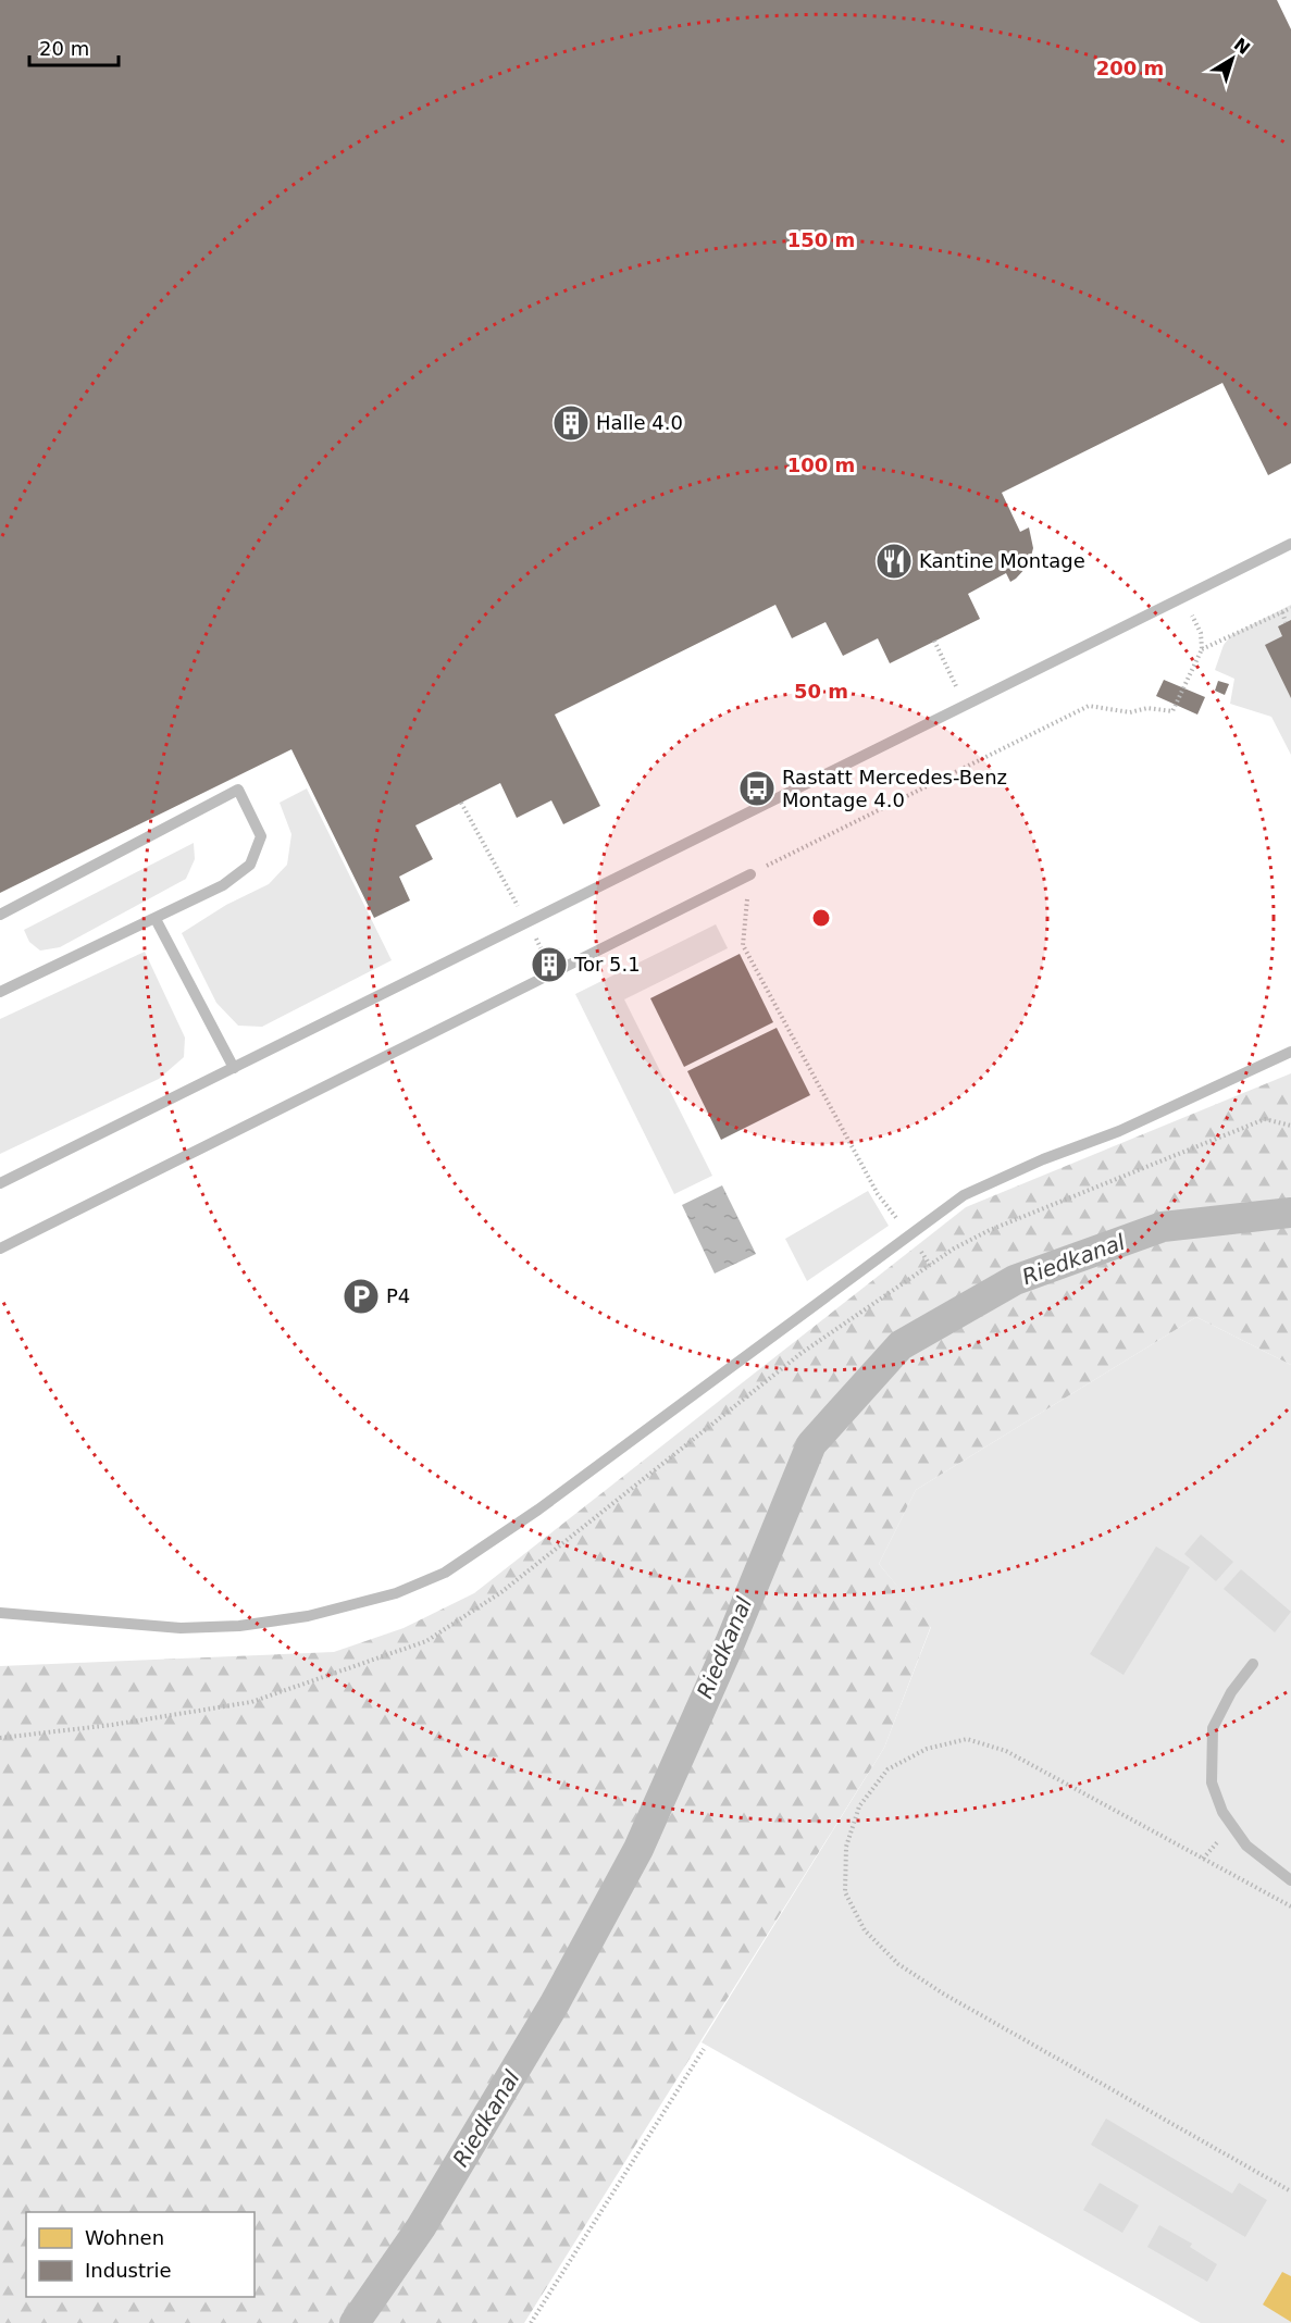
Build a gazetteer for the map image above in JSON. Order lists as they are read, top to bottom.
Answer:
{
  "water": ["Riedkanal"],
  "places": {
    "building": ["Halle 4.0", "Tor 5.1"],
    "restaurant": ["Kantine Montage"],
    "bus stop": ["Rastatt Mercedes-Benz Montage 4.0"],
    "parking": ["P4"]
  },
  "legend": ["Wohnen", "Industrie"],
  "scale_bar": "20 m",
  "north": "top right",
  "rings": [
    "200 m",
    "150 m",
    "100 m",
    "50 m"
  ]
}
